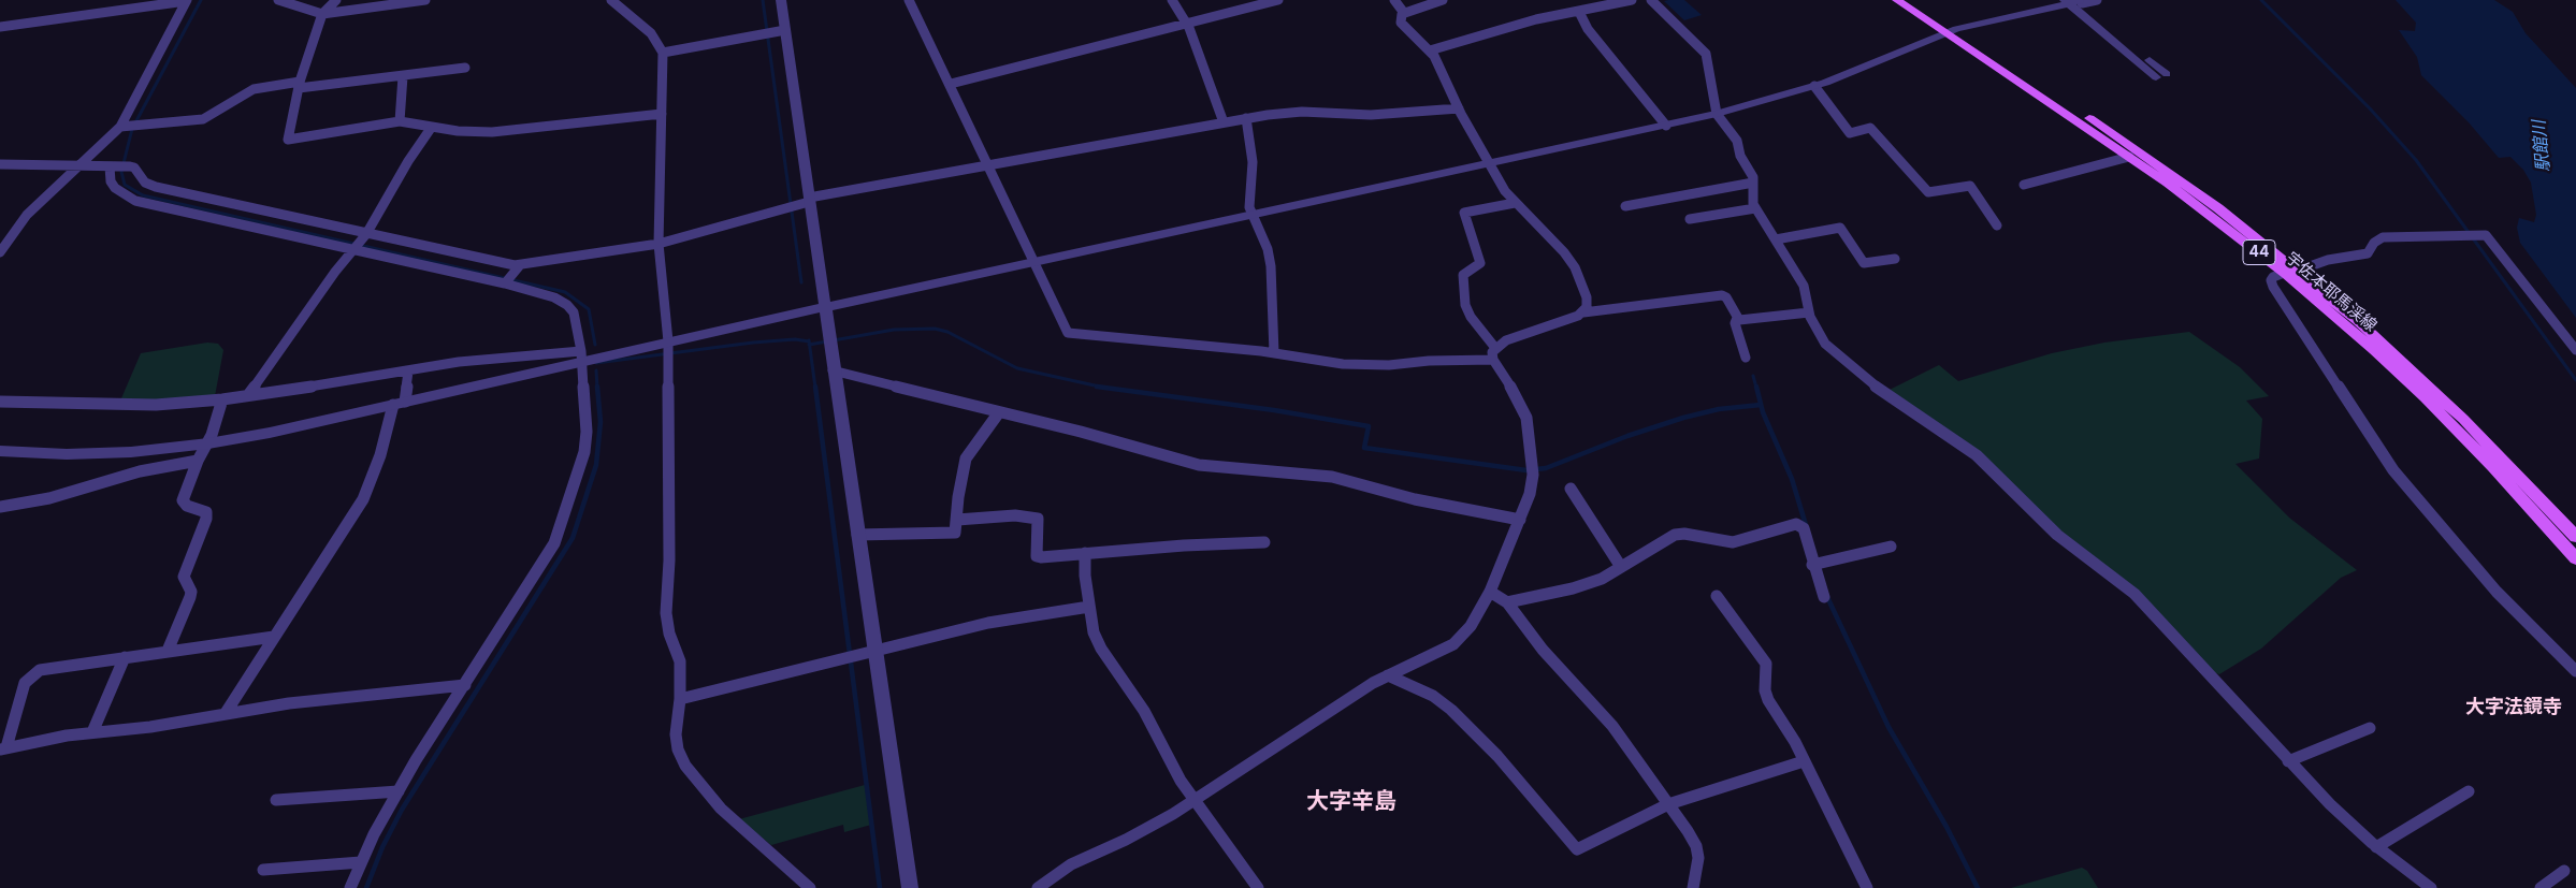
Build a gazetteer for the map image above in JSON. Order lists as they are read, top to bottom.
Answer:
{
  "streets": {
    "main road": ["44", "宇佐本耶馬渓線"]
  },
  "districts": ["大字法鏡寺", "大字辛島"],
  "water": ["駅館川"]
}
